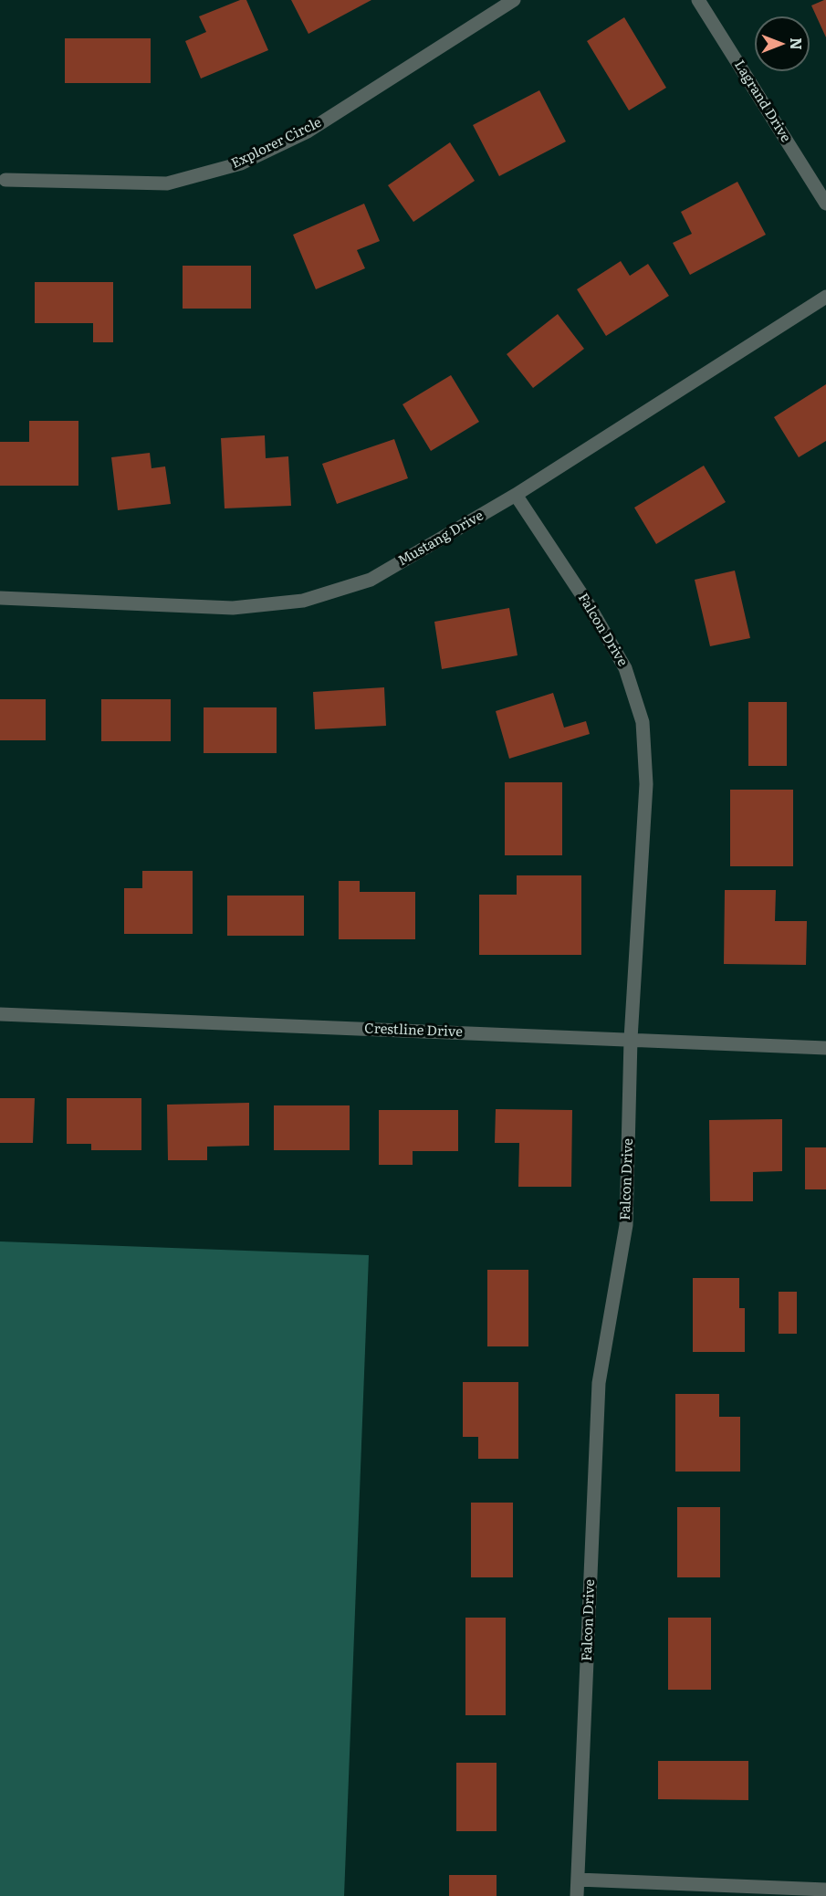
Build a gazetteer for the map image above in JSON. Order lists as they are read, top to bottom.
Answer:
{
  "streets": {
    "street": [
      "Lagrand Drive",
      "Explorer Circle",
      "Mustang Drive",
      "Falcon Drive",
      "Crestline Drive"
    ]
  },
  "crossings": [
    ["Mustang Drive", "Falcon Drive"],
    ["Falcon Drive", "Crestline Drive"]
  ],
  "north": "right"
}
